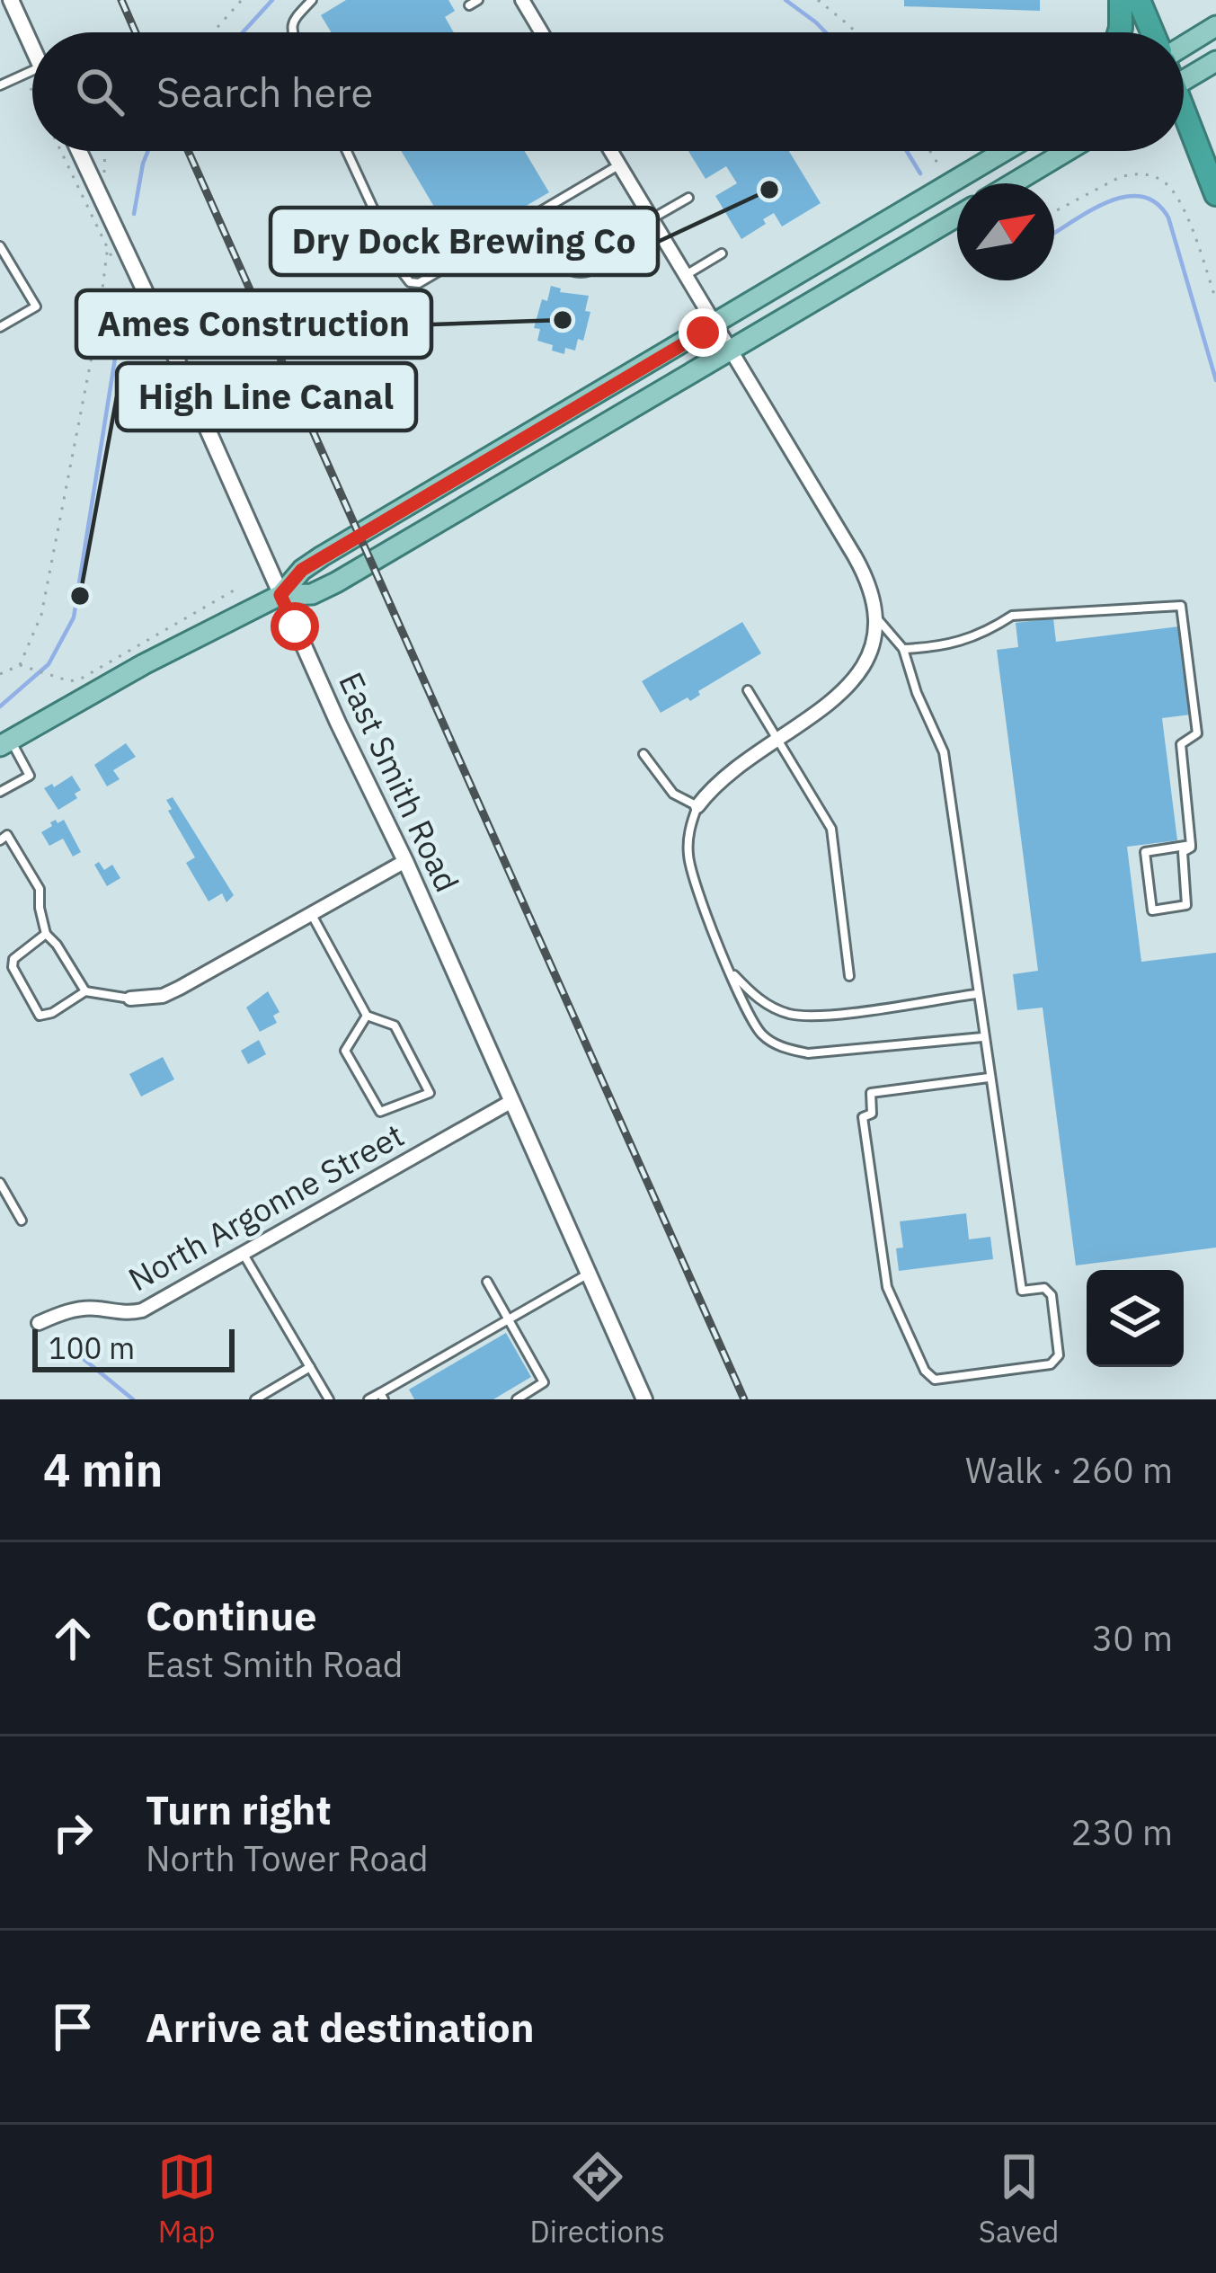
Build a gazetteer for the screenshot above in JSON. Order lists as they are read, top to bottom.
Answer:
{
  "streets": {
    "street": ["East Smith Road", "North Argonne Street"]
  },
  "crossings": [
    ["East Smith Road", "North Argonne Street"]
  ],
  "places": ["Dry Dock Brewing Co", "Ames Construction", "High Line Canal"],
  "scale_bar": "100 m",
  "north": "top right",
  "page": {
    "search": "Search here",
    "scale": "100 m",
    "heading": ["4 min", "Walk · 260 m"],
    "list": [
      ["Continue", "East Smith Road", "30 m"],
      ["Turn right", "North Tower Road", "230 m"],
      "Arrive at destination"
    ],
    "nav": ["Map", "Directions", "Saved"]
  }
}
